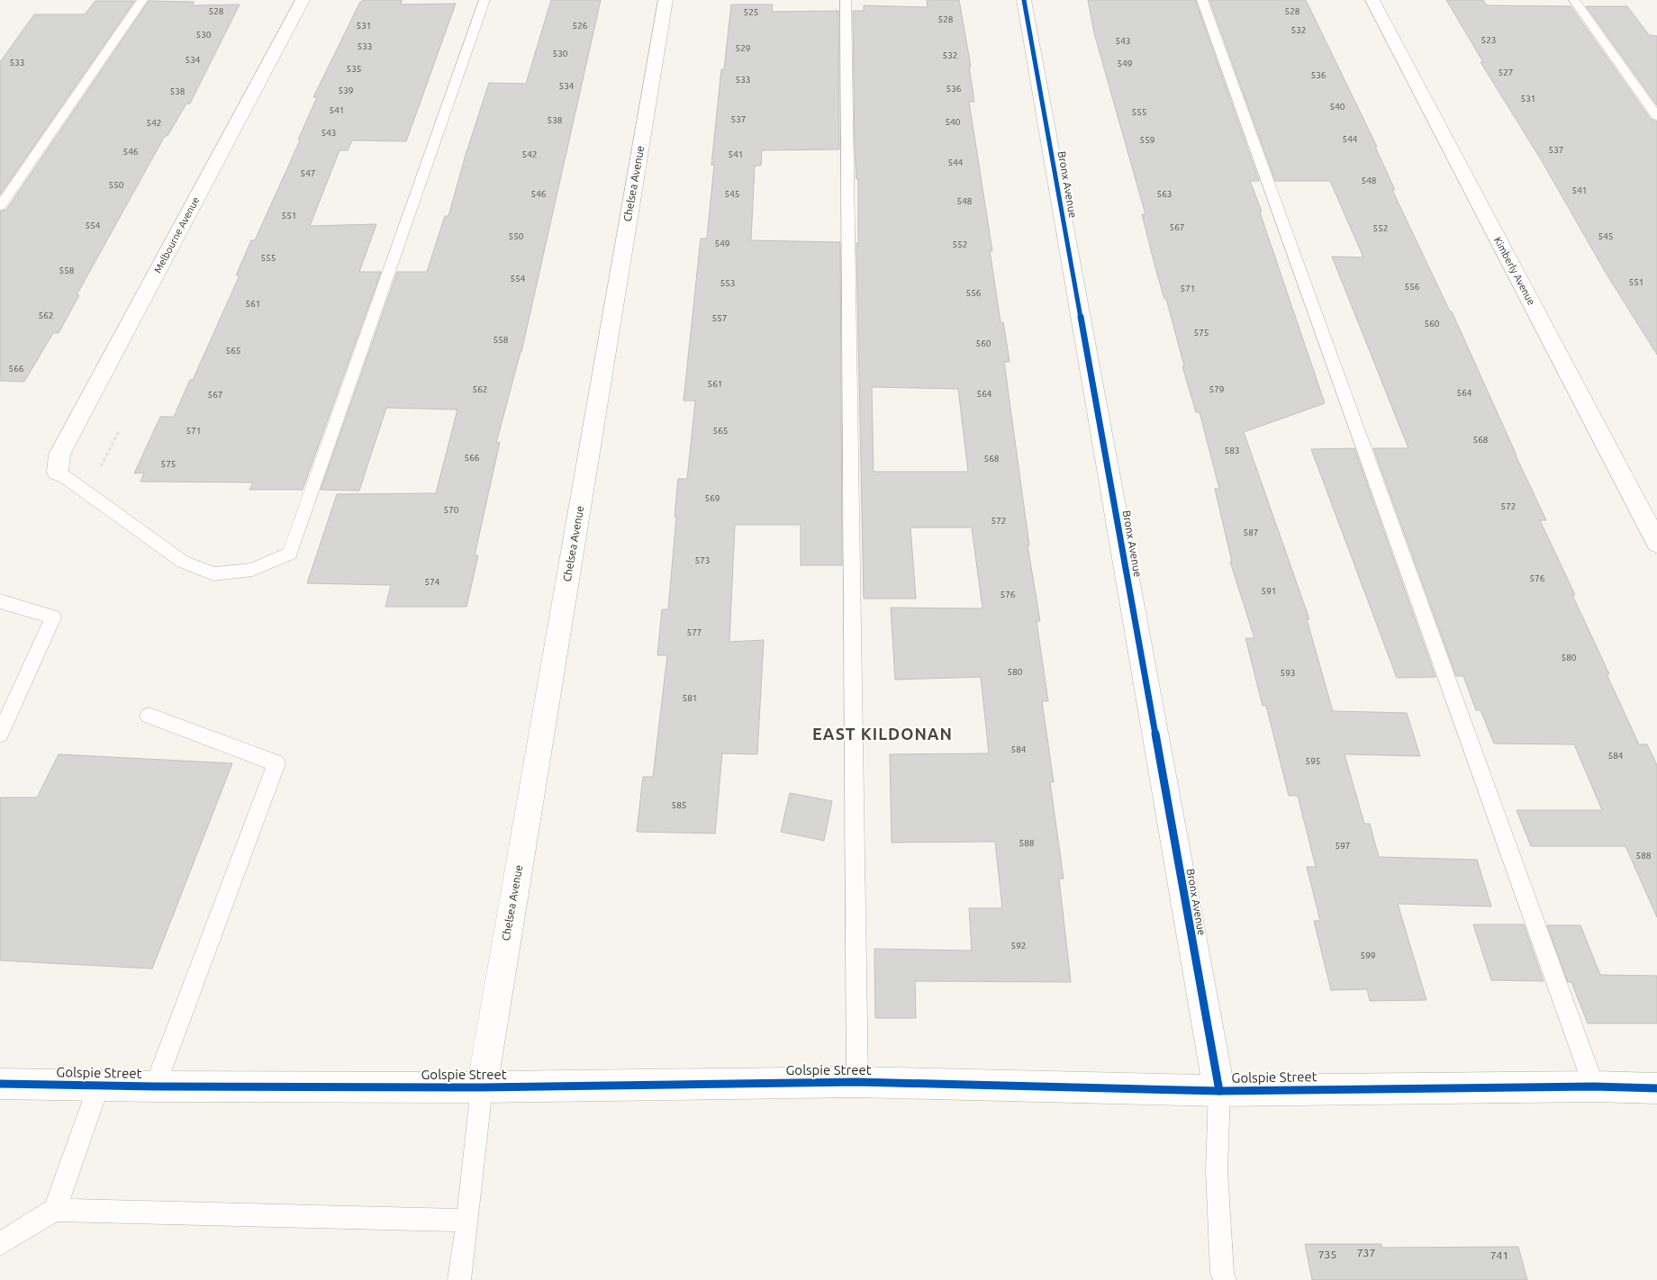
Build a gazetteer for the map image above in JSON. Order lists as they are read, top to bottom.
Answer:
{
  "streets": {
    "street": [
      "Chelsea Avenue",
      "Bronx Avenue",
      "Melbourne Avenue",
      "Kimberly Avenue",
      "Golspie Street"
    ]
  },
  "crossings": [
    ["Chelsea Avenue", "Golspie Street"],
    ["Bronx Avenue", "Golspie Street"]
  ],
  "districts": ["EAST KILDONAN"],
  "house_numbers": [
    "528",
    "528",
    "525",
    "528",
    "531",
    "526",
    "532",
    "530",
    "523",
    "543",
    "533",
    "529",
    "530",
    "532",
    "534",
    "533",
    "549",
    "535",
    "527",
    "536",
    "533",
    "534",
    "536",
    "539",
    "538",
    "531",
    "540",
    "541",
    "555",
    "537",
    "538",
    "540",
    "542",
    "543",
    "544",
    "559",
    "537",
    "546",
    "542",
    "541",
    "544",
    "547",
    "548",
    "550",
    "541",
    "546",
    "545",
    "563",
    "548",
    "551",
    "554",
    "567",
    "552",
    "550",
    "545",
    "549",
    "552",
    "555",
    "558",
    "554",
    "551",
    "553",
    "556",
    "571",
    "556",
    "561",
    "562",
    "557",
    "560",
    "575",
    "558",
    "560",
    "565",
    "566",
    "561",
    "562",
    "579",
    "564",
    "564",
    "567",
    "571",
    "565",
    "568",
    "583",
    "566",
    "568",
    "575",
    "569",
    "572",
    "570",
    "572",
    "587",
    "573",
    "576",
    "574",
    "591",
    "576",
    "577",
    "580",
    "580",
    "593",
    "581",
    "584",
    "584",
    "595",
    "585",
    "588",
    "597",
    "588",
    "592",
    "599",
    "737",
    "735",
    "741"
  ]
}
